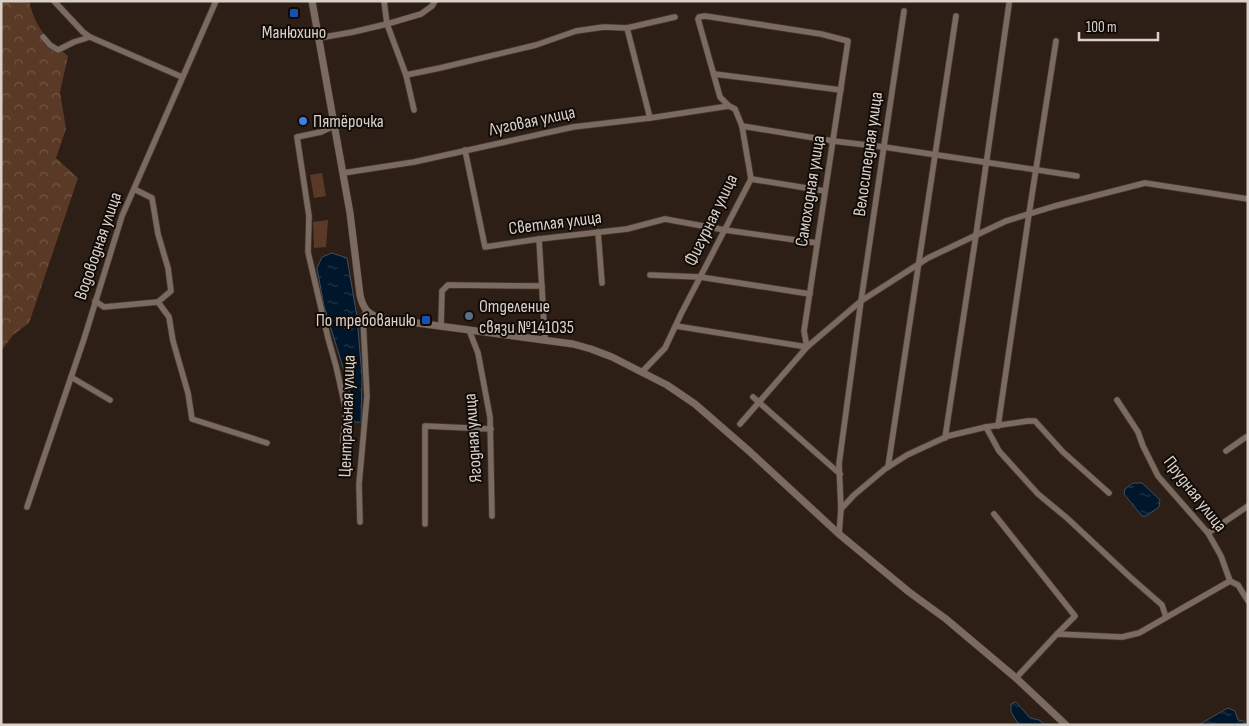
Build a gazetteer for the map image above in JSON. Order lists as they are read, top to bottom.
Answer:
{
  "streets": {
    "street": [
      "Луговая улица",
      "Велосипедная улица",
      "Самоходная улица",
      "Фигурная улица",
      "Светлая улица",
      "Водоводная улица",
      "Центральная улица",
      "Ягодная улица",
      "Прудная улица"
    ]
  },
  "crossings": [
    ["Луговая улица", "Фигурная улица"],
    ["Луговая улица", "Светлая улица"],
    ["Самоходная улица", "Фигурная улица"],
    ["Самоходная улица", "Светлая улица"],
    ["Фигурная улица", "Светлая улица"]
  ],
  "places": {
    "transit": ["Манюхино", "По требованию"],
    "other": ["Пятёрочка", "Отделение связи №141035"]
  },
  "scale_bar": "100 m"
}
